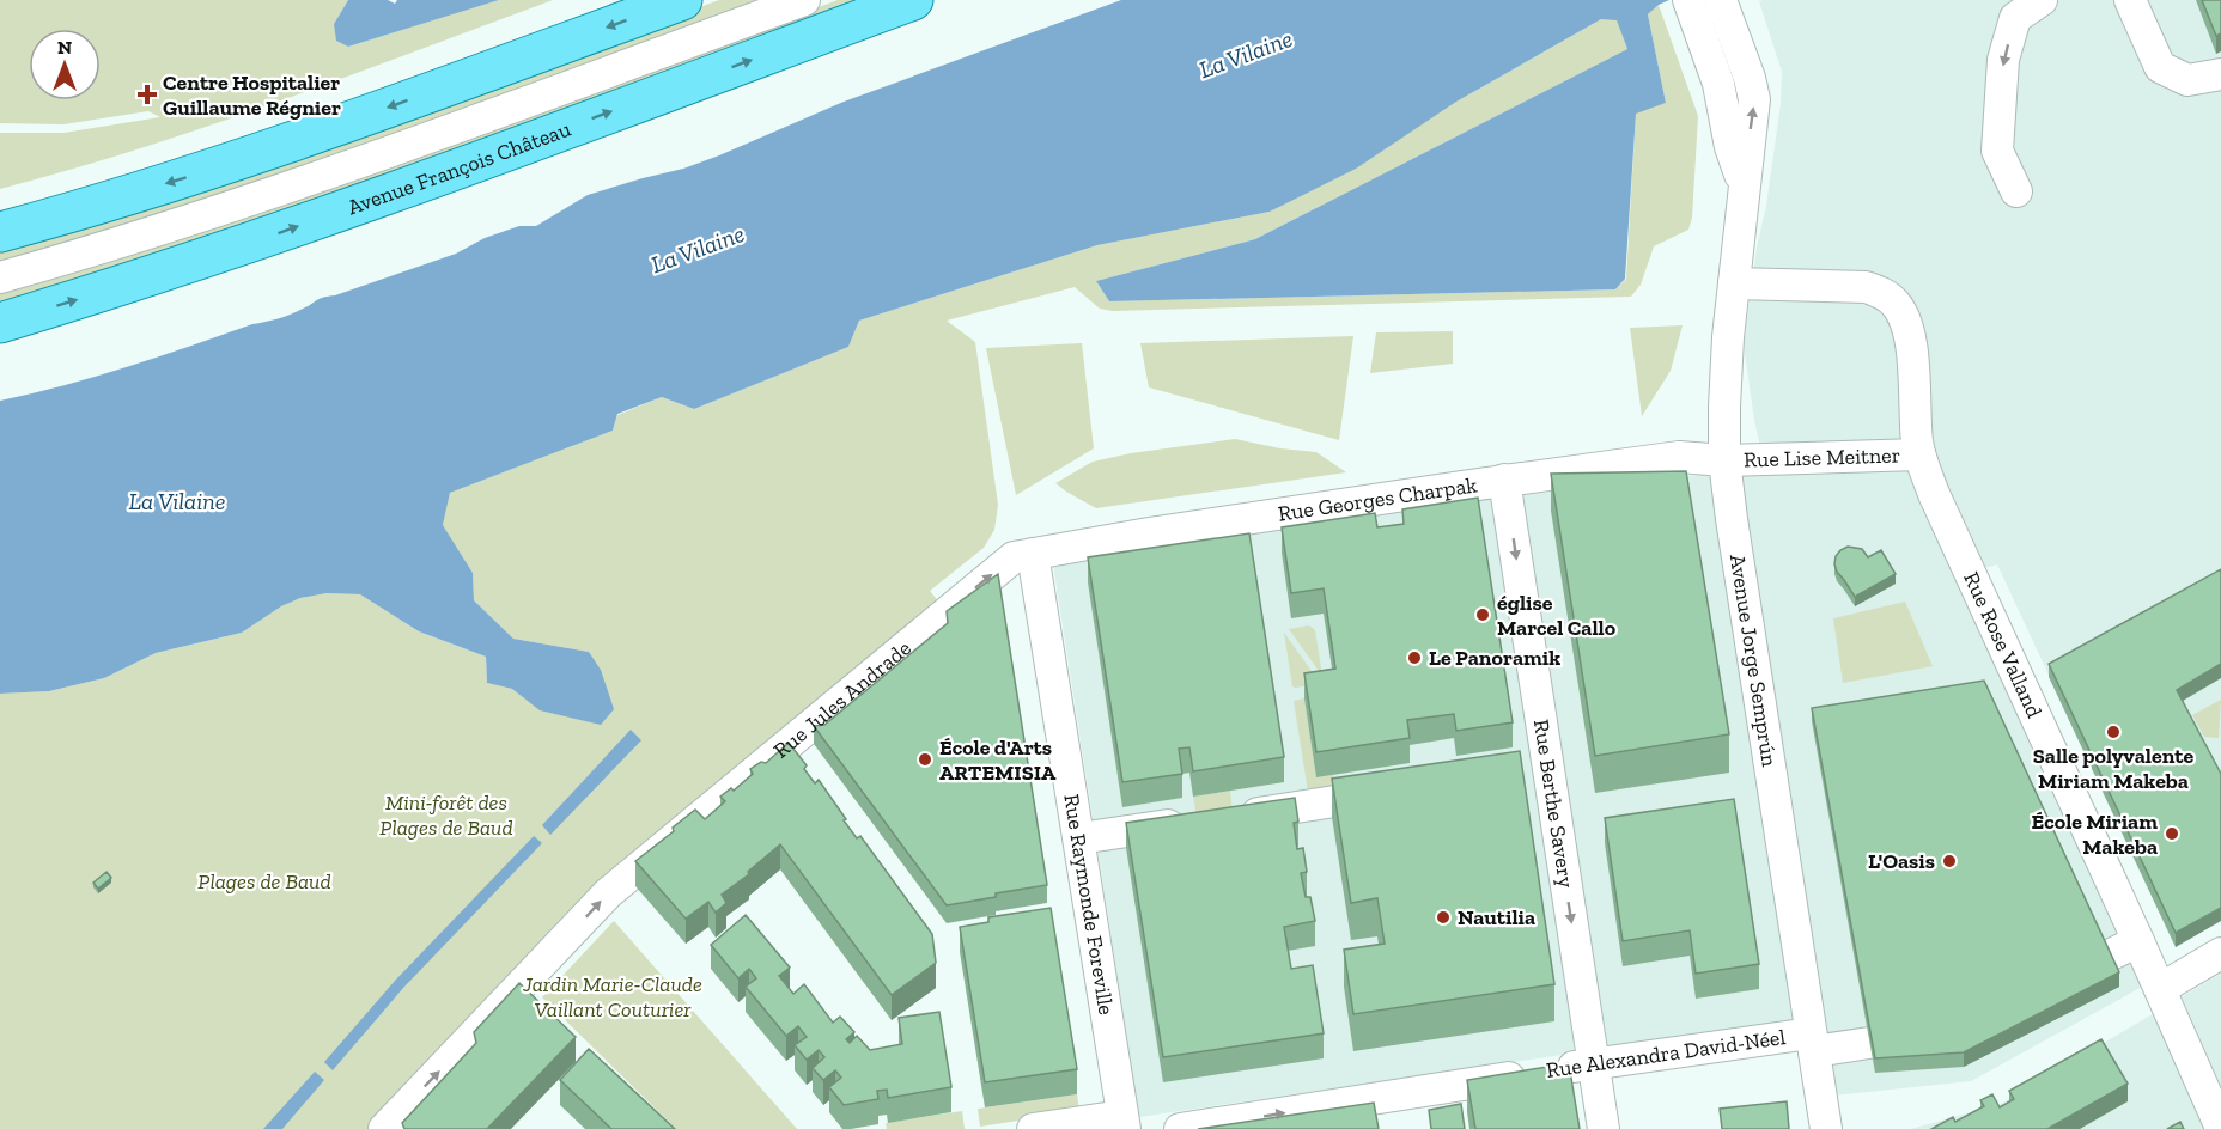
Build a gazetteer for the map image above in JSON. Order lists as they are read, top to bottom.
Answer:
{
  "streets": {
    "main road": ["Avenue François Château"],
    "street": [
      "Rue Lise Meitner",
      "Rue Georges Charpak",
      "Rue Rose Valland",
      "Avenue Jorge Semprún",
      "Rue Jules Andrade",
      "Rue Berthe Savery",
      "Rue Raymonde Foreville",
      "Rue Alexandra David-Néel"
    ]
  },
  "crossings": [
    ["Rue Lise Meitner", "Rue Georges Charpak"],
    ["Rue Lise Meitner", "Rue Rose Valland"],
    ["Rue Lise Meitner", "Avenue Jorge Semprún"],
    ["Rue Georges Charpak", "Avenue Jorge Semprún"],
    ["Rue Georges Charpak", "Rue Jules Andrade"],
    ["Rue Georges Charpak", "Rue Berthe Savery"],
    ["Rue Georges Charpak", "Rue Raymonde Foreville"],
    ["Rue Rose Valland", "Avenue Jorge Semprún"],
    ["Avenue Jorge Semprún", "Rue Alexandra David-Néel"],
    ["Rue Jules Andrade", "Rue Raymonde Foreville"],
    ["Rue Berthe Savery", "Rue Alexandra David-Néel"]
  ],
  "one_way": ["Rue Jules Andrade", "Rue Berthe Savery", "Rue Alexandra David-Néel"],
  "water": ["La Vilaine"],
  "parks": ["Mini-forêt des Plages de Baud", "Plages de Baud", "Jardin Marie-Claude Vaillant Couturier"],
  "places": {
    "health": ["Centre Hospitalier Guillaume Régnier"],
    "other": [
      "église Marcel Callo",
      "Le Panoramik",
      "Salle polyvalente Miriam Makeba",
      "École d'Arts ARTEMISIA",
      "École Miriam Makeba",
      "L'Oasis",
      "Nautilia"
    ]
  },
  "north": "top"
}
